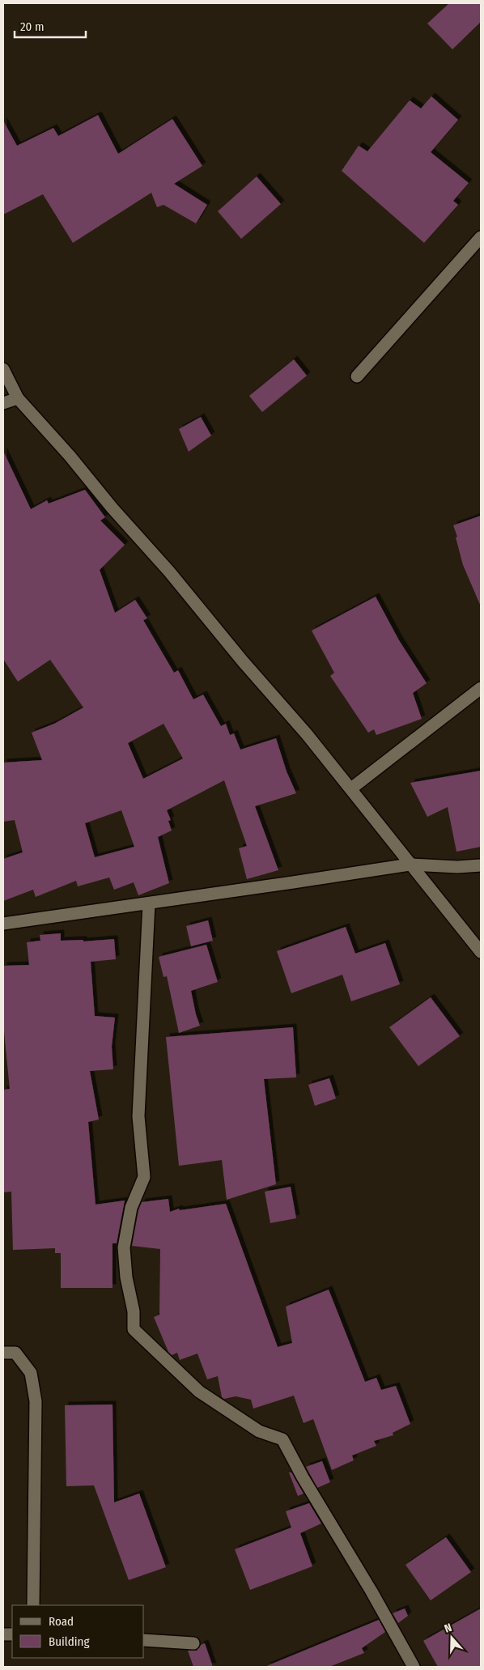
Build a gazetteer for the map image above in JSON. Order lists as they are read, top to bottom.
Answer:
{
  "legend": ["Road", "Building"],
  "scale_bar": "20 m",
  "north": "top"
}
